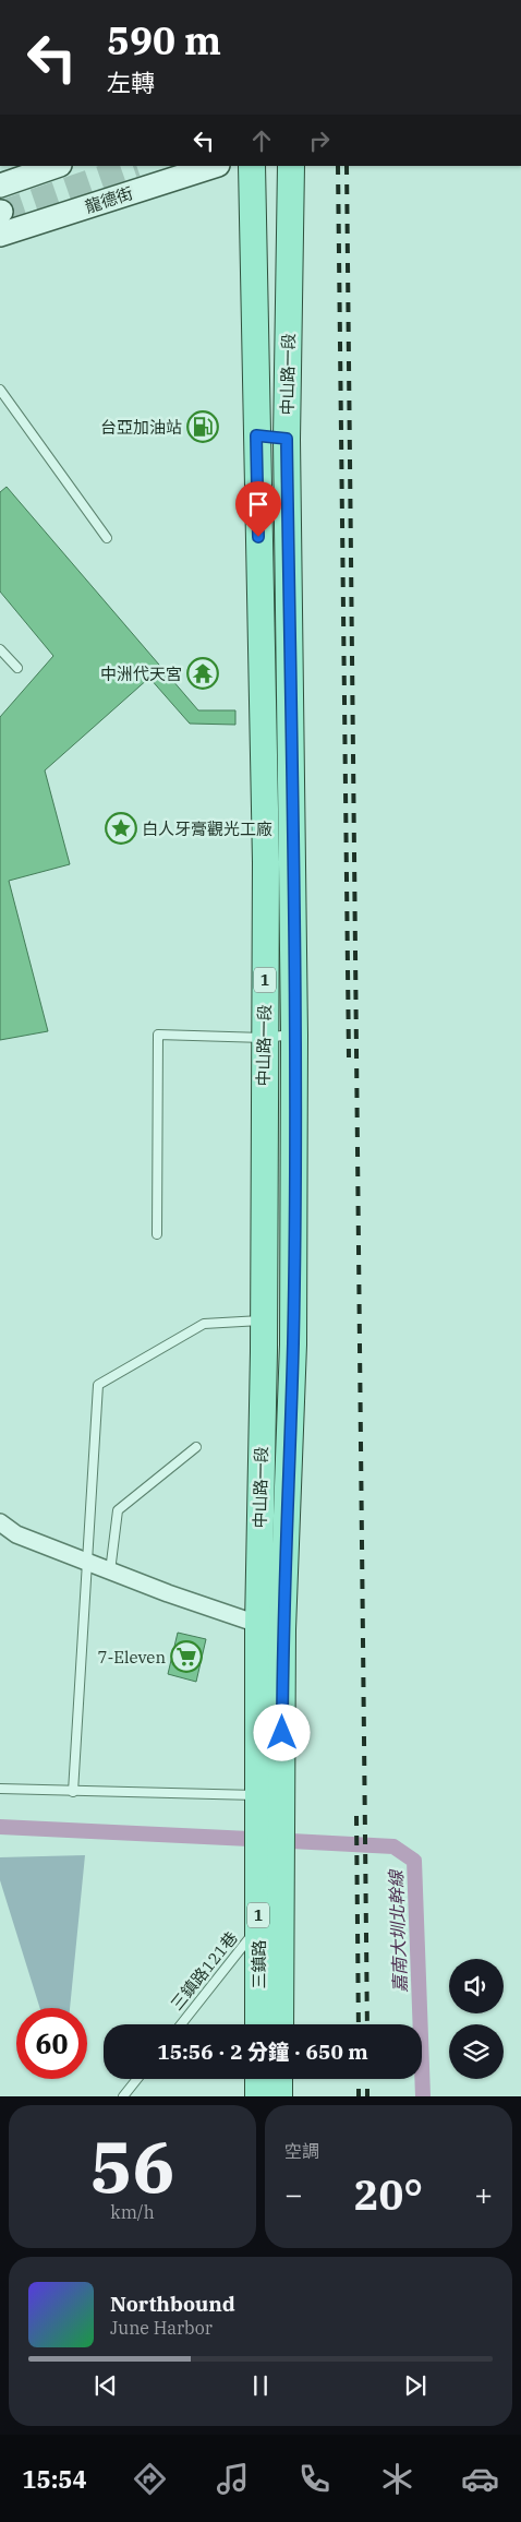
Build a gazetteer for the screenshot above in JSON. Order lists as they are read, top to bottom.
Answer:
{
  "streets": {
    "main road": [
      "龍德街",
      "中山路一段",
      "1",
      "三鎮路"
    ],
    "lane": ["三鎮路121巷"]
  },
  "crossings": [
    ["中山路一段", "三鎮路"],
    ["三鎮路", "三鎮路121巷"]
  ],
  "water": ["嘉南大圳北幹線"],
  "places": {
    "fuel station": ["台亞加油站"],
    "temple": ["中洲代天宮"],
    "place": ["白人牙膏觀光工廠"],
    "supermarket": ["7-Eleven"]
  },
  "page": {
    "turn": ["590 m", "左轉"],
    "limit": "60",
    "trip": "15:56 · 2 分鐘 · 650 m",
    "tile": [
      ["56", "km/h"],
      "空調"
    ],
    "heat": ["−", "20°", "+"],
    "song": ["Northbound", "June Harbor"],
    "tabs": "15:54"
  }
}
